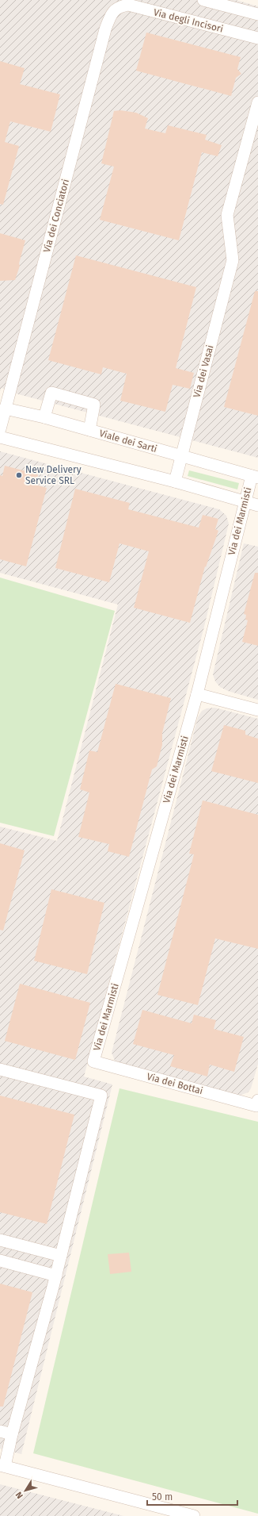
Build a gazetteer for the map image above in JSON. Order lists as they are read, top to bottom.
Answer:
{
  "streets": {
    "street": [
      "Via degli Incisori",
      "Via dei Conciatori",
      "Via dei Vasai",
      "Viale dei Sarti",
      "Via dei Marmisti",
      "Via dei Bottai"
    ]
  },
  "crossings": [
    ["Via degli Incisori", "Via dei Conciatori"],
    ["Via dei Conciatori", "Viale dei Sarti"],
    ["Via dei Vasai", "Viale dei Sarti"],
    ["Viale dei Sarti", "Via dei Marmisti"],
    ["Via dei Marmisti", "Via dei Bottai"]
  ],
  "places": ["New Delivery Service SRL"],
  "scale_bar": "50 m",
  "north": "bottom left"
}
